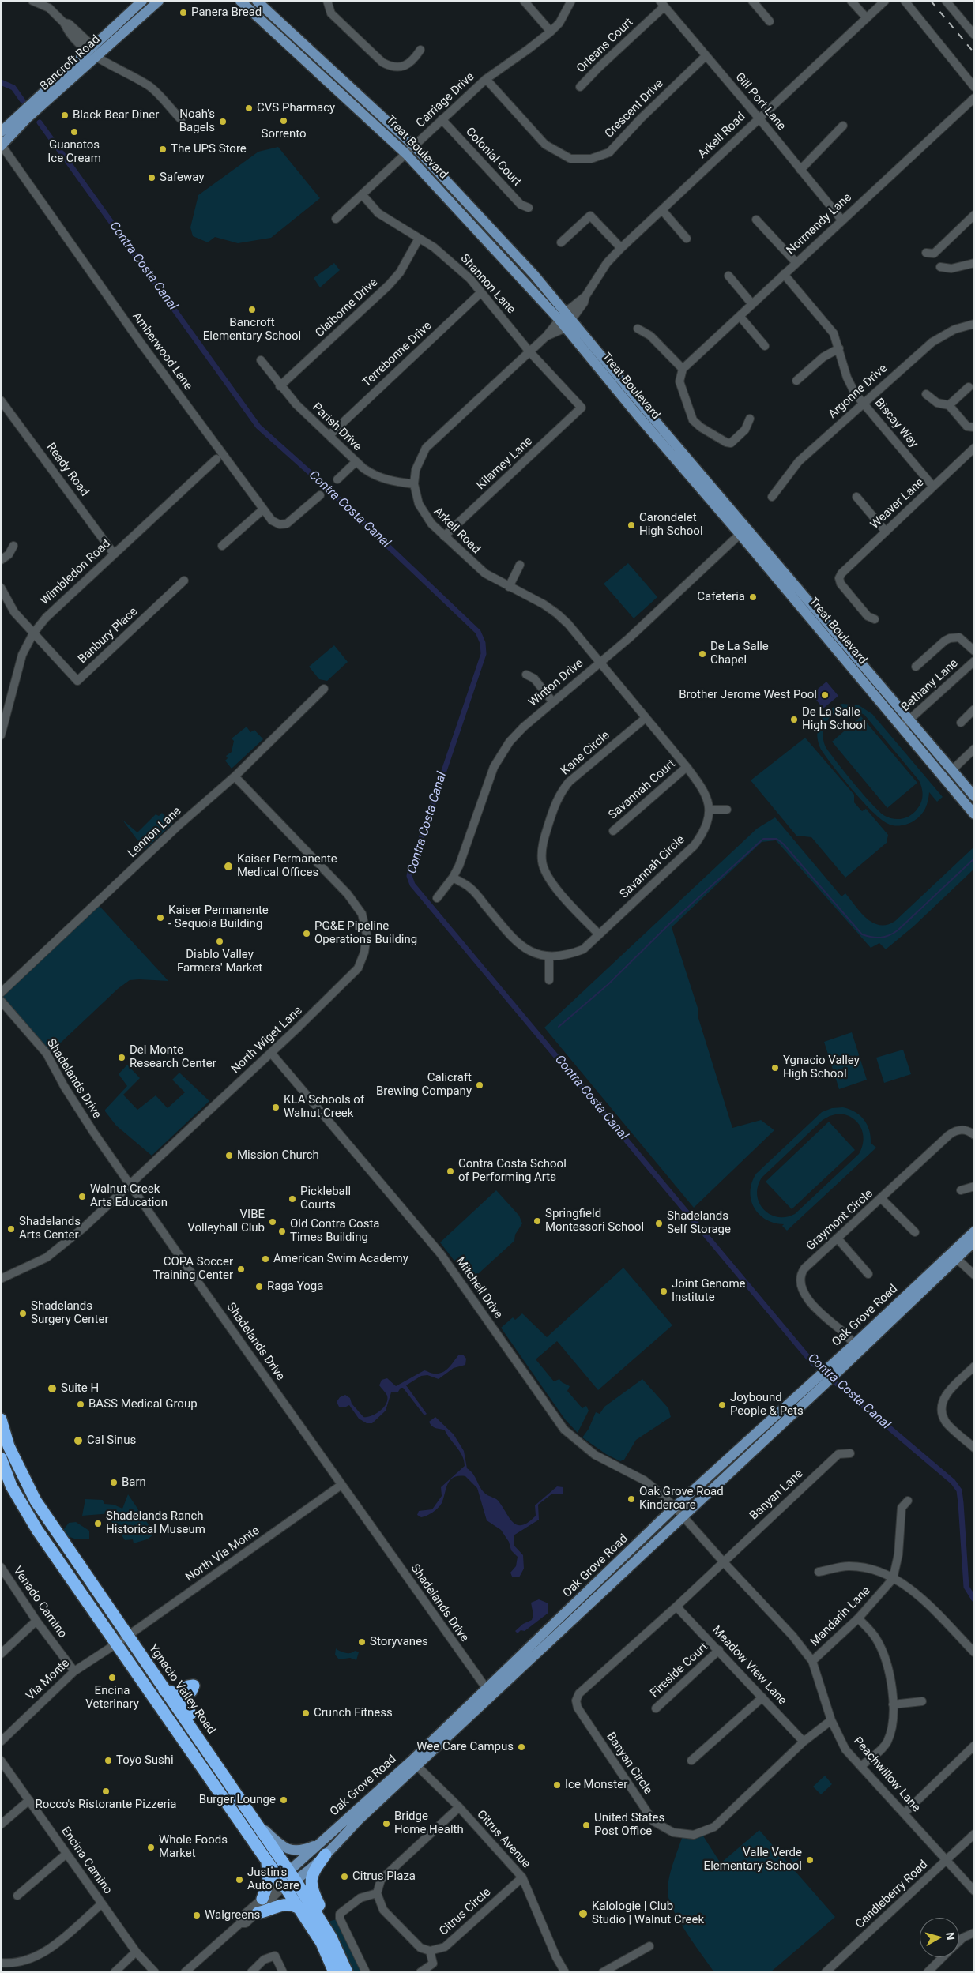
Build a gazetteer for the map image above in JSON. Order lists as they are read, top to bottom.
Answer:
{
  "streets": {
    "highway": ["Ygnacio Valley Road"],
    "main road": ["Bancroft Road", "Treat Boulevard", "Oak Grove Road"],
    "street": [
      "Orleans Court",
      "Carriage Drive",
      "Gill Port Lane",
      "Crescent Drive",
      "Arkell Road",
      "Colonial Court",
      "Normandy Lane",
      "Shannon Lane",
      "Claiborne Drive",
      "Amberwood Lane",
      "Terrebonne Drive",
      "Argonne Drive",
      "Biscay Way",
      "Parish Drive",
      "Kilarney Lane",
      "Ready Road",
      "Weaver Lane",
      "Wimbledon Road",
      "Banbury Place",
      "Winton Drive",
      "Bethany Lane",
      "Kane Circle",
      "Savannah Court",
      "Lennon Lane",
      "Savannah Circle",
      "North Wiget Lane",
      "Shadelands Drive",
      "Graymont Circle",
      "Mitchell Drive",
      "Banyan Lane",
      "North Via Monte",
      "Venado Camino",
      "Mandarin Lane",
      "Meadow View Lane",
      "Fireside Court",
      "Via Monte",
      "Banyan Circle",
      "Peachwillow Lane",
      "Citrus Avenue",
      "Encina Camino",
      "Candleberry Road",
      "Citrus Circle"
    ]
  },
  "crossings": [
    ["Orleans Court", "Gill Port Lane"],
    ["Bancroft Road", "Amberwood Lane"],
    ["Carriage Drive", "Crescent Drive"],
    ["Carriage Drive", "Treat Boulevard"],
    ["Carriage Drive", "Colonial Court"],
    ["Carriage Drive", "Shannon Lane"],
    ["Gill Port Lane", "Crescent Drive"],
    ["Gill Port Lane", "Arkell Road"],
    ["Gill Port Lane", "Normandy Lane"],
    ["Arkell Road", "Treat Boulevard"],
    ["Arkell Road", "Shannon Lane"],
    ["Arkell Road", "Parish Drive"],
    ["Arkell Road", "Kilarney Lane"],
    ["Arkell Road", "Winton Drive"],
    ["Treat Boulevard", "Winton Drive"],
    ["Treat Boulevard", "Bethany Lane"],
    ["Normandy Lane", "Biscay Way"],
    ["Shannon Lane", "Claiborne Drive"],
    ["Shannon Lane", "Terrebonne Drive"],
    ["Shannon Lane", "Kilarney Lane"],
    ["Claiborne Drive", "Parish Drive"],
    ["Terrebonne Drive", "Parish Drive"],
    ["Argonne Drive", "Biscay Way"],
    ["Biscay Way", "Weaver Lane"],
    ["Ready Road", "Wimbledon Road"],
    ["Wimbledon Road", "Banbury Place"],
    ["Winton Drive", "Savannah Circle"],
    ["Kane Circle", "Savannah Circle"],
    ["Lennon Lane", "North Wiget Lane"],
    ["North Wiget Lane", "Shadelands Drive"],
    ["North Wiget Lane", "Mitchell Drive"],
    ["Shadelands Drive", "Oak Grove Road"],
    ["Shadelands Drive", "North Via Monte"],
    ["Graymont Circle", "Oak Grove Road"],
    ["Mitchell Drive", "Oak Grove Road"],
    ["Mitchell Drive", "Peachwillow Lane"],
    ["Oak Grove Road", "Ygnacio Valley Road"],
    ["Oak Grove Road", "Peachwillow Lane"],
    ["Oak Grove Road", "Citrus Avenue"],
    ["Banyan Lane", "Banyan Circle"],
    ["Banyan Lane", "Peachwillow Lane"],
    ["North Via Monte", "Via Monte"],
    ["North Via Monte", "Ygnacio Valley Road"],
    ["Venado Camino", "Via Monte"],
    ["Mandarin Lane", "Peachwillow Lane"],
    ["Meadow View Lane", "Fireside Court"],
    ["Meadow View Lane", "Banyan Circle"],
    ["Banyan Circle", "Peachwillow Lane"],
    ["Peachwillow Lane", "Candleberry Road"],
    ["Citrus Avenue", "Citrus Circle"]
  ],
  "water": ["Contra Costa Canal"],
  "places": [
    "Panera Bread",
    "CVS Pharmacy",
    "Black Bear Diner",
    "Sorrento",
    "Noah's Bagels",
    "Guanatos Ice Cream",
    "The UPS Store",
    "Safeway",
    "Bancroft Elementary School",
    "Carondelet High School",
    "Cafeteria",
    "De La Salle Chapel",
    "Brother Jerome West Pool",
    "De La Salle High School",
    "Kaiser Permanente Medical Offices",
    "Kaiser Permanente - Sequoia Building",
    "PG&E Pipeline Operations Building",
    "Diablo Valley Farmers' Market",
    "Del Monte Research Center",
    "Ygnacio Valley High School",
    "Calicraft Brewing Company",
    "KLA Schools of Walnut Creek",
    "Mission Church",
    "Contra Costa School of Performing Arts",
    "Walnut Creek Arts Education",
    "Pickleball Courts",
    "Springfield Montessori School",
    "VIBE Volleyball Club",
    "Shadelands Self Storage",
    "Shadelands Arts Center",
    "Old Contra Costa Times Building",
    "American Swim Academy",
    "COPA Soccer Training Center",
    "Raga Yoga",
    "Joint Genome Institute",
    "Shadelands Surgery Center",
    "Suite H",
    "BASS Medical Group",
    "Joybound People & Pets",
    "Cal Sinus",
    "Barn",
    "Oak Grove Road Kindercare",
    "Shadelands Ranch Historical Museum",
    "Storyvanes",
    "Encina Veterinary",
    "Crunch Fitness",
    "Wee Care Campus",
    "Toyo Sushi",
    "Ice Monster",
    "Rocco's Ristorante Pizzeria",
    "Burger Lounge",
    "Bridge Home Health",
    "United States Post Office",
    "Whole Foods Market",
    "Valle Verde Elementary School",
    "Citrus Plaza",
    "Justin's Auto Care",
    "Kalologie | Club Studio | Walnut Creek",
    "Walgreens"
  ],
  "north": "right"
}
